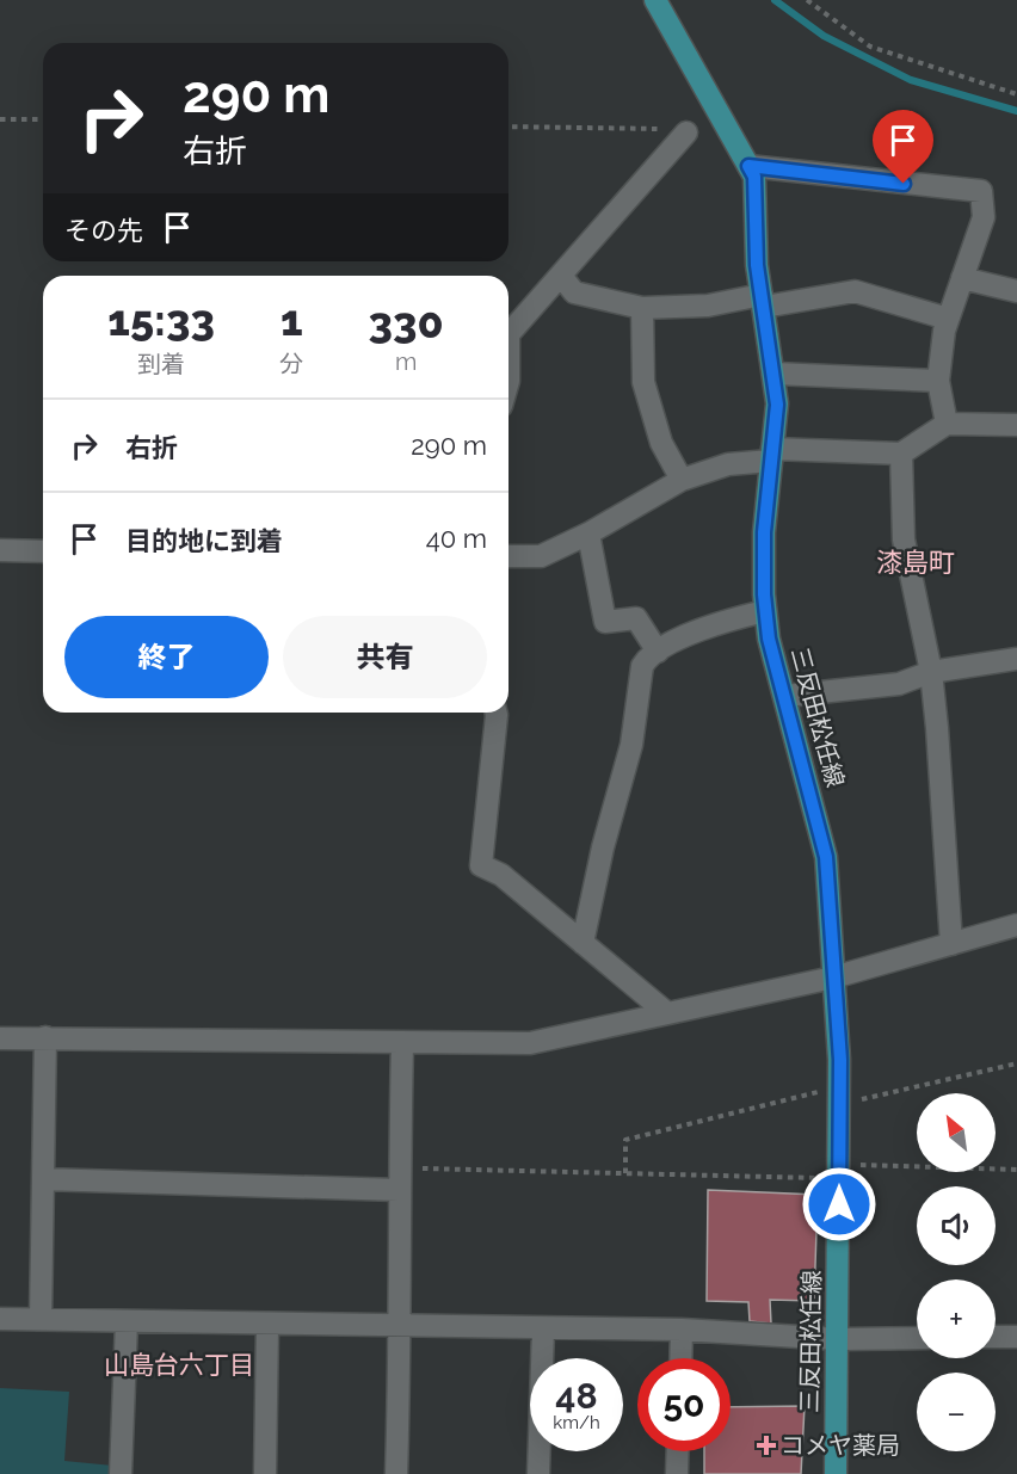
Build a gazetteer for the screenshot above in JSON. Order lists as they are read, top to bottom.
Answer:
{
  "streets": {
    "main road": ["三反田松任線"]
  },
  "districts": ["漆島町", "山島台六丁目"],
  "places": {
    "health": ["コメヤ薬局"]
  },
  "north": "top left",
  "page": {
    "turn": ["290 m", "右折"],
    "then": "その先",
    "eta": [
      "15:33",
      "到着",
      "1",
      "分",
      "330",
      "m"
    ],
    "list": [
      {
        "name": "右折",
        "value": "290 m"
      },
      {
        "name": "目的地に到着",
        "value": "40 m"
      }
    ],
    "buttons": ["終了", "共有"],
    "map_buttons": ["+", "−"],
    "speed": "48 km/h",
    "limit": "50"
  }
}
